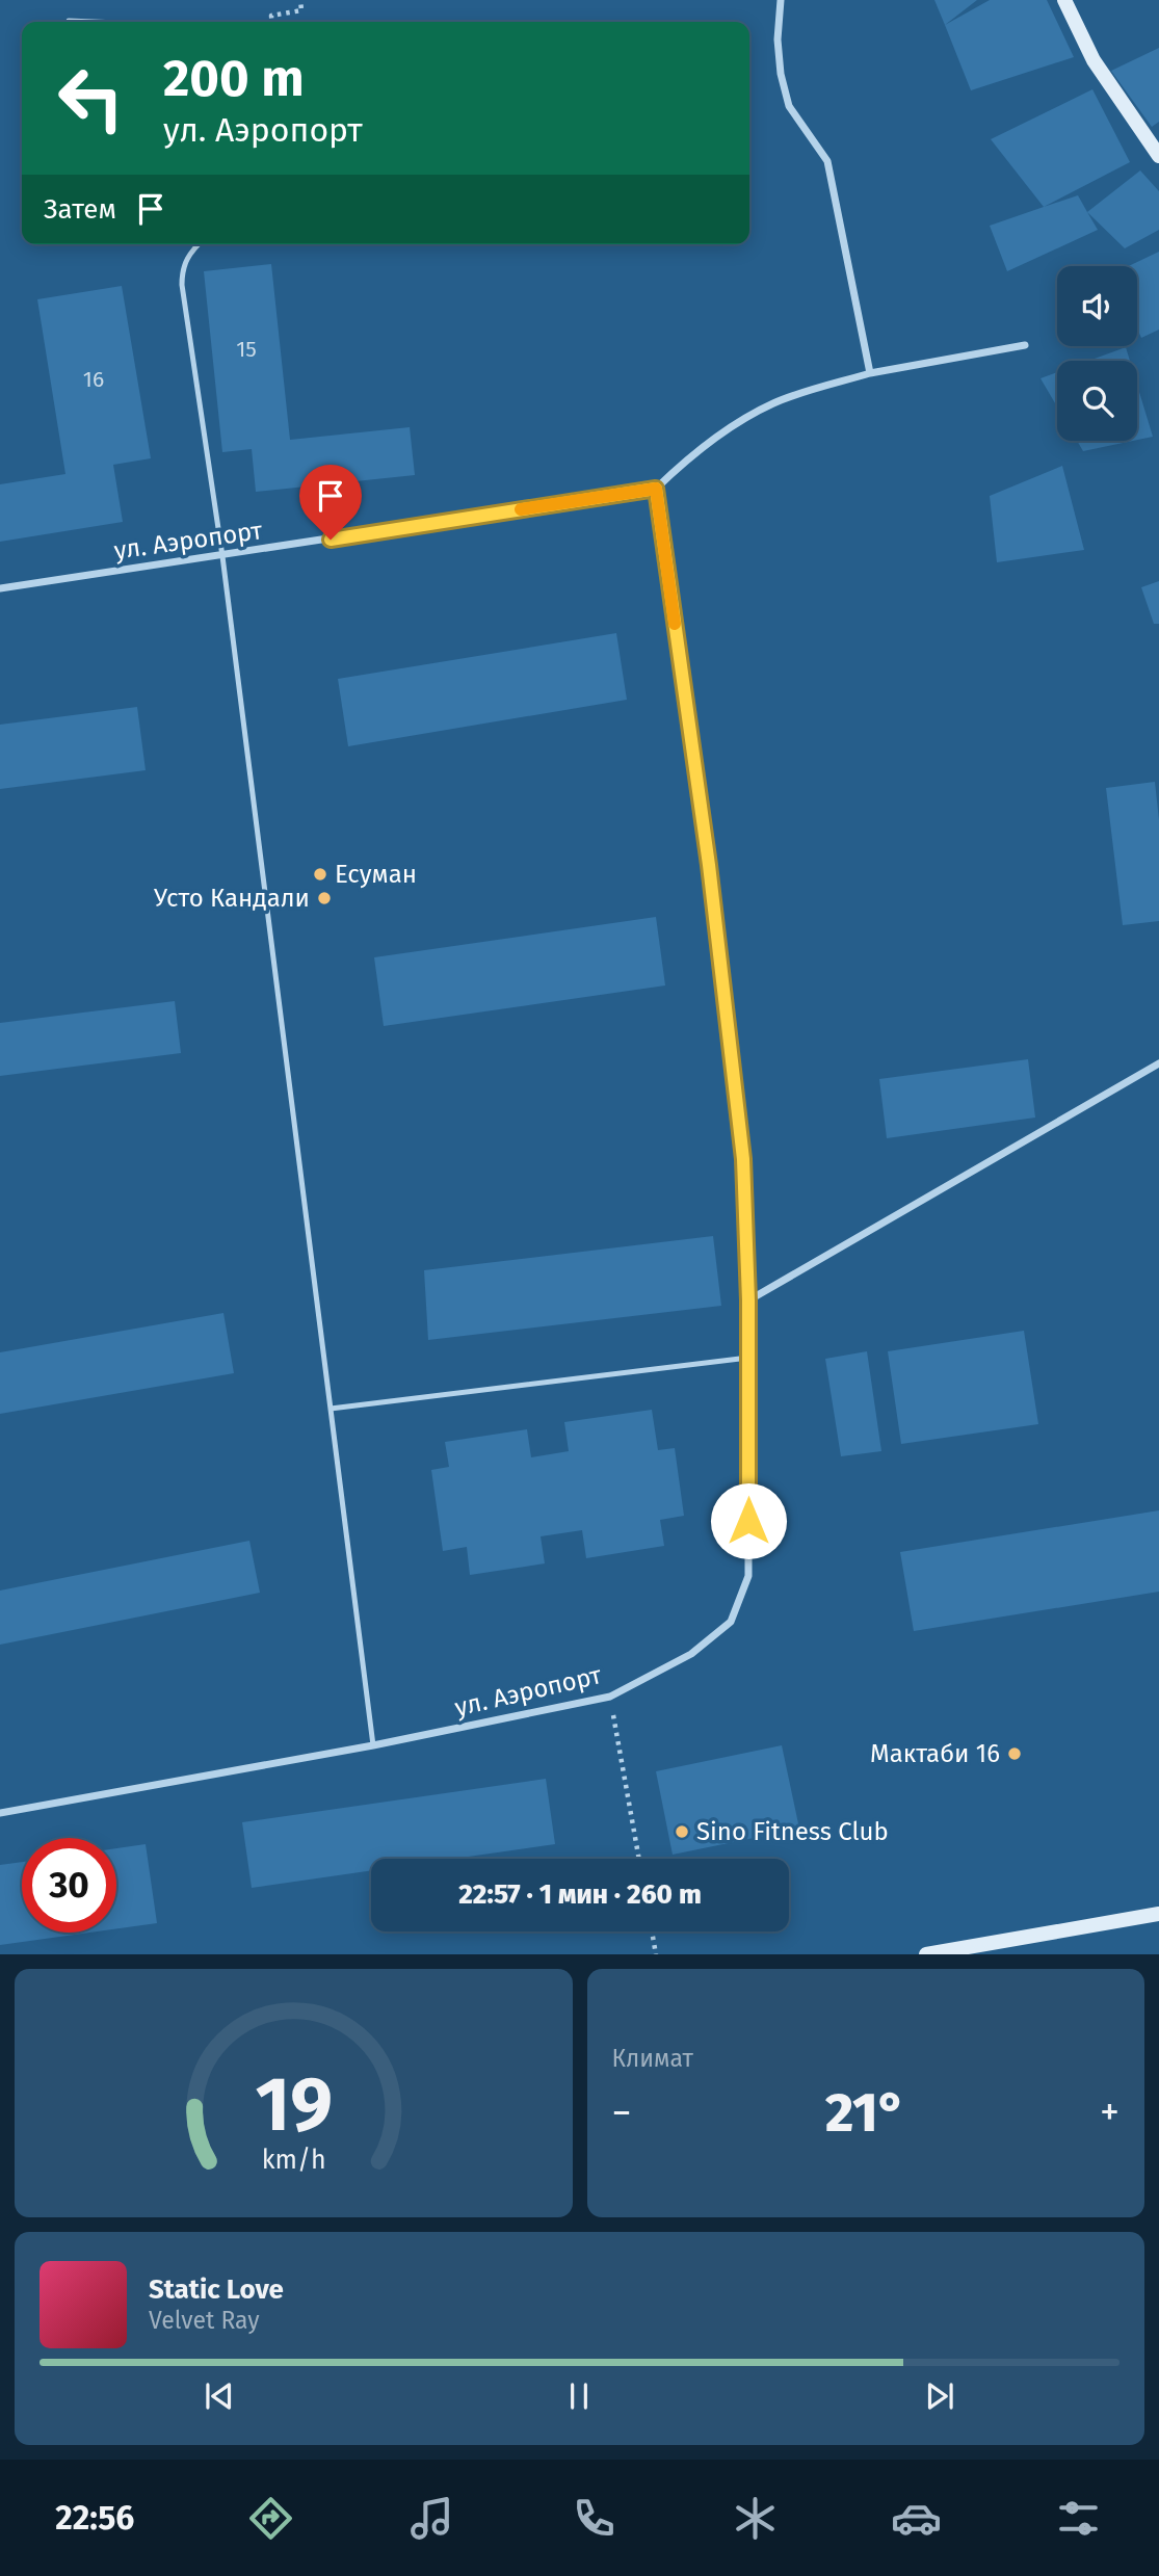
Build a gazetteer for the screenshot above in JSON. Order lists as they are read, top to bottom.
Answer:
{
  "streets": {
    "street": ["ул. Аэропорт"]
  },
  "places": [
    "Есуман",
    "Усто Кандали",
    "Мактаби 16",
    "Sino Fitness Club"
  ],
  "house_numbers": ["15", "16"],
  "page": {
    "turn": ["200 m", "ул. Аэропорт"],
    "then": "Затем",
    "limit": "30",
    "trip": "22:57 · 1 мин · 260 m",
    "tile": "Климат",
    "heat": ["−", "21°", "+"],
    "song": ["Static Love", "Velvet Ray"],
    "tabs": "22:56",
    "gauge": ["19", "km/h"]
  }
}
